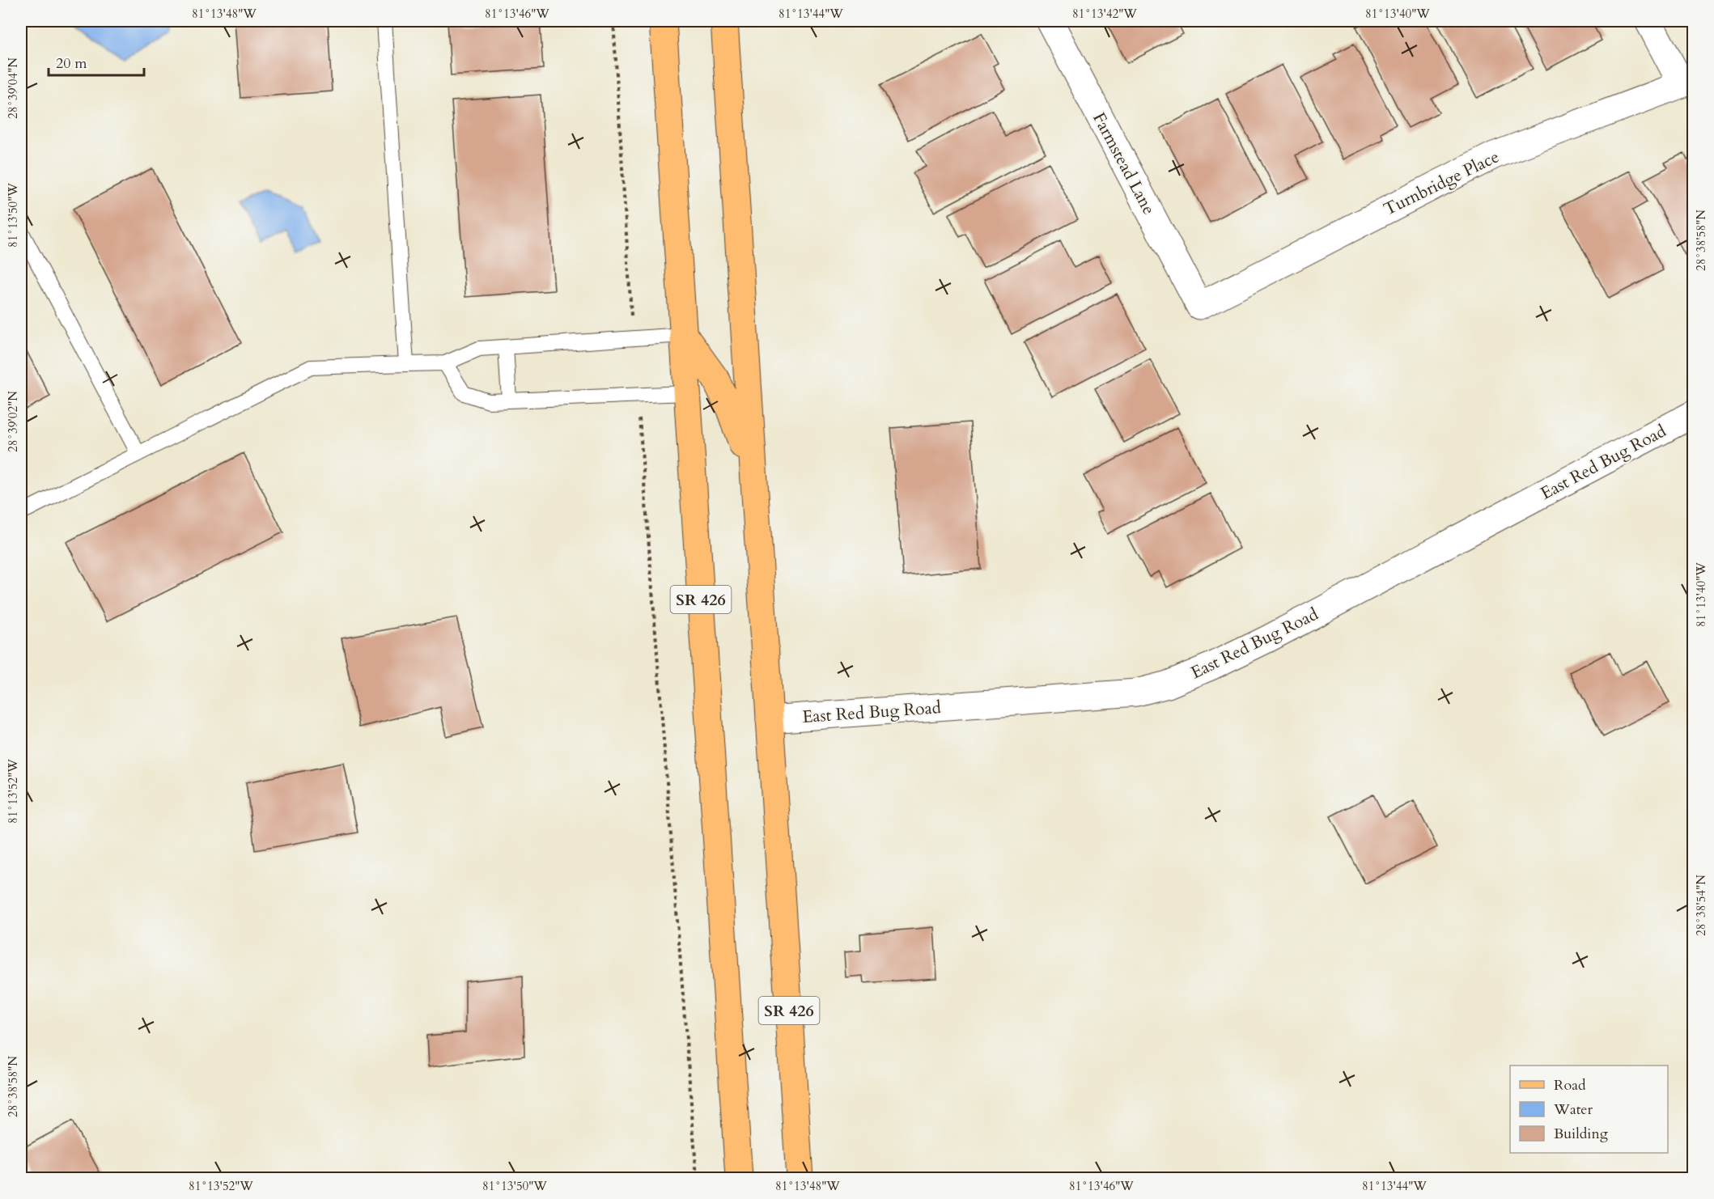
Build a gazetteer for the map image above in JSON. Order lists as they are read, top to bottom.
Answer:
{
  "streets": {
    "main road": ["SR 426"],
    "street": ["Farmstead Lane", "Turnbridge Place", "East Red Bug Road"]
  },
  "crossings": [
    ["Farmstead Lane", "Turnbridge Place"],
    ["East Red Bug Road", "SR 426"]
  ],
  "legend": ["Road", "Water", "Building"],
  "scale_bar": "20 m",
  "coordinates": [
    "81°13'48\"W",
    "81°13'46\"W",
    "81°13'44\"W",
    "81°13'42\"W",
    "81°13'40\"W",
    "28°39'04\"N",
    "81°13'50\"W",
    "28°38'58\"N",
    "28°39'02\"N",
    "81°13'52\"W",
    "28°38'54\"N"
  ]
}
